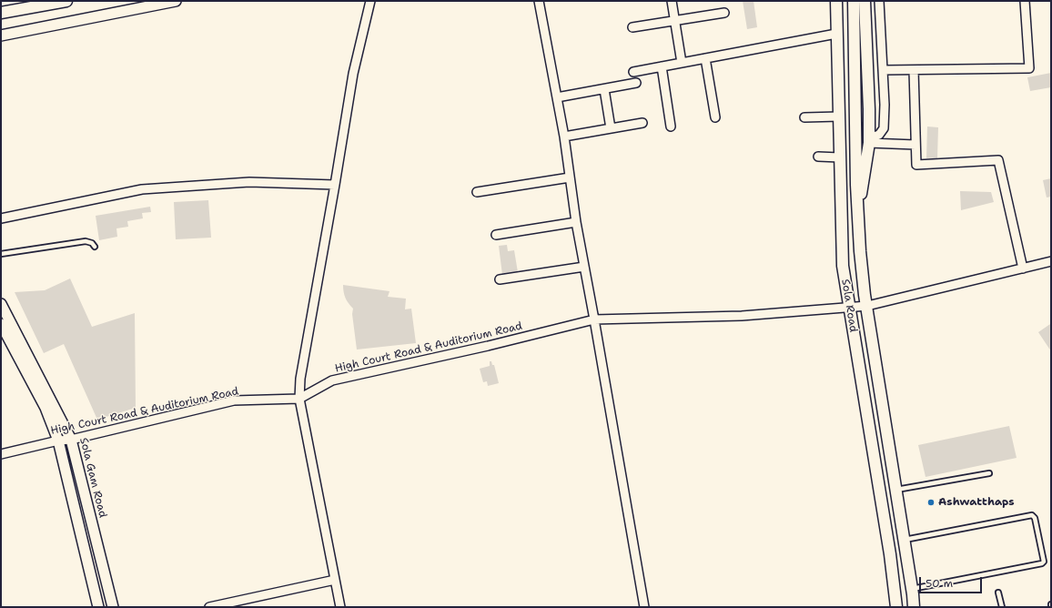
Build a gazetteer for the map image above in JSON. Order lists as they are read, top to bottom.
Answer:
{
  "streets": {
    "main road": ["Sola Road"],
    "street": ["High Court Road & Auditorium Road", "Sola Gam Road"]
  },
  "crossings": [
    ["Sola Road", "High Court Road & Auditorium Road"],
    ["High Court Road & Auditorium Road", "Sola Gam Road"]
  ],
  "places": ["Ashwatthaps"],
  "scale_bar": "50 m"
}
